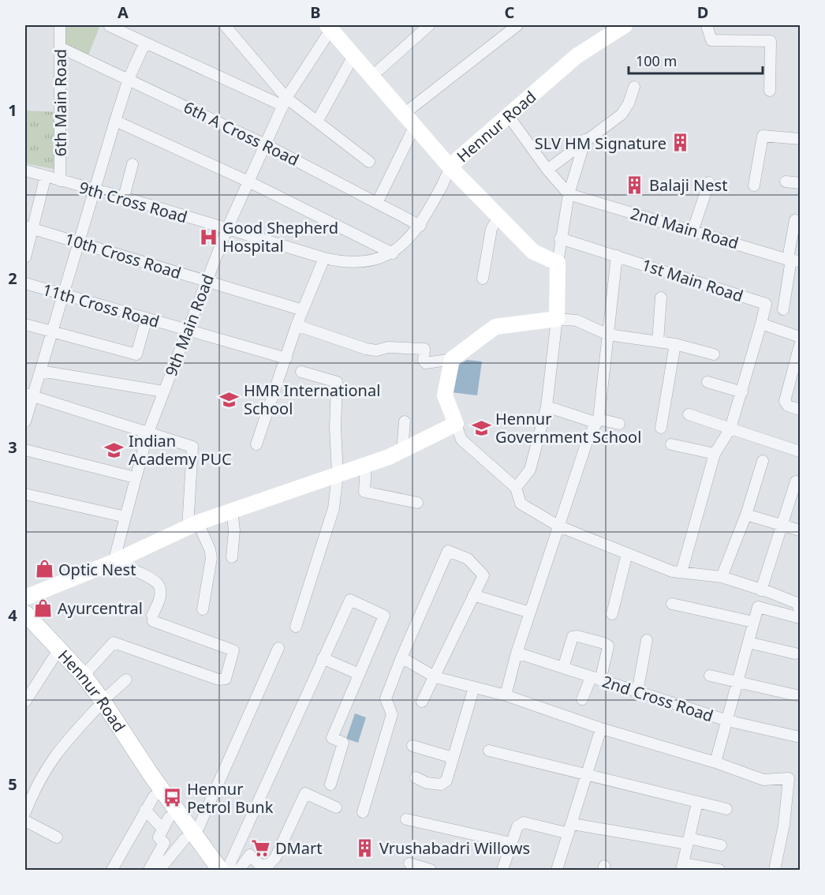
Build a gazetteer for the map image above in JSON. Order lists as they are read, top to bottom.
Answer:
{
  "streets": {
    "main road": ["Hennur Road"],
    "street": [
      "6th Main Road",
      "6th A Cross Road",
      "9th Cross Road",
      "2nd Main Road",
      "10th Cross Road",
      "1st Main Road",
      "11th Cross Road",
      "9th Main Road",
      "2nd Cross Road"
    ]
  },
  "crossings": [
    ["6th Main Road", "6th A Cross Road"],
    ["6th Main Road", "9th Cross Road"],
    ["Hennur Road", "9th Main Road"],
    ["6th A Cross Road", "9th Main Road"],
    ["9th Cross Road", "9th Main Road"],
    ["10th Cross Road", "9th Main Road"],
    ["11th Cross Road", "9th Main Road"]
  ],
  "places": {
    "building": ["SLV HM Signature", "Balaji Nest", "Vrushabadri Willows"],
    "hospital": ["Good Shepherd Hospital"],
    "school or university": ["HMR International School", "Hennur Government School", "Indian Academy PUC"],
    "shop": ["Optic Nest", "Ayurcentral"],
    "bus stop": ["Hennur Petrol Bunk"],
    "supermarket": ["DMart"]
  },
  "scale_bar": "100 m",
  "grid": {
    "columns": [
      "A",
      "B",
      "C",
      "D"
    ],
    "rows": [
      "1",
      "2",
      "3",
      "4",
      "5"
    ]
  }
}
